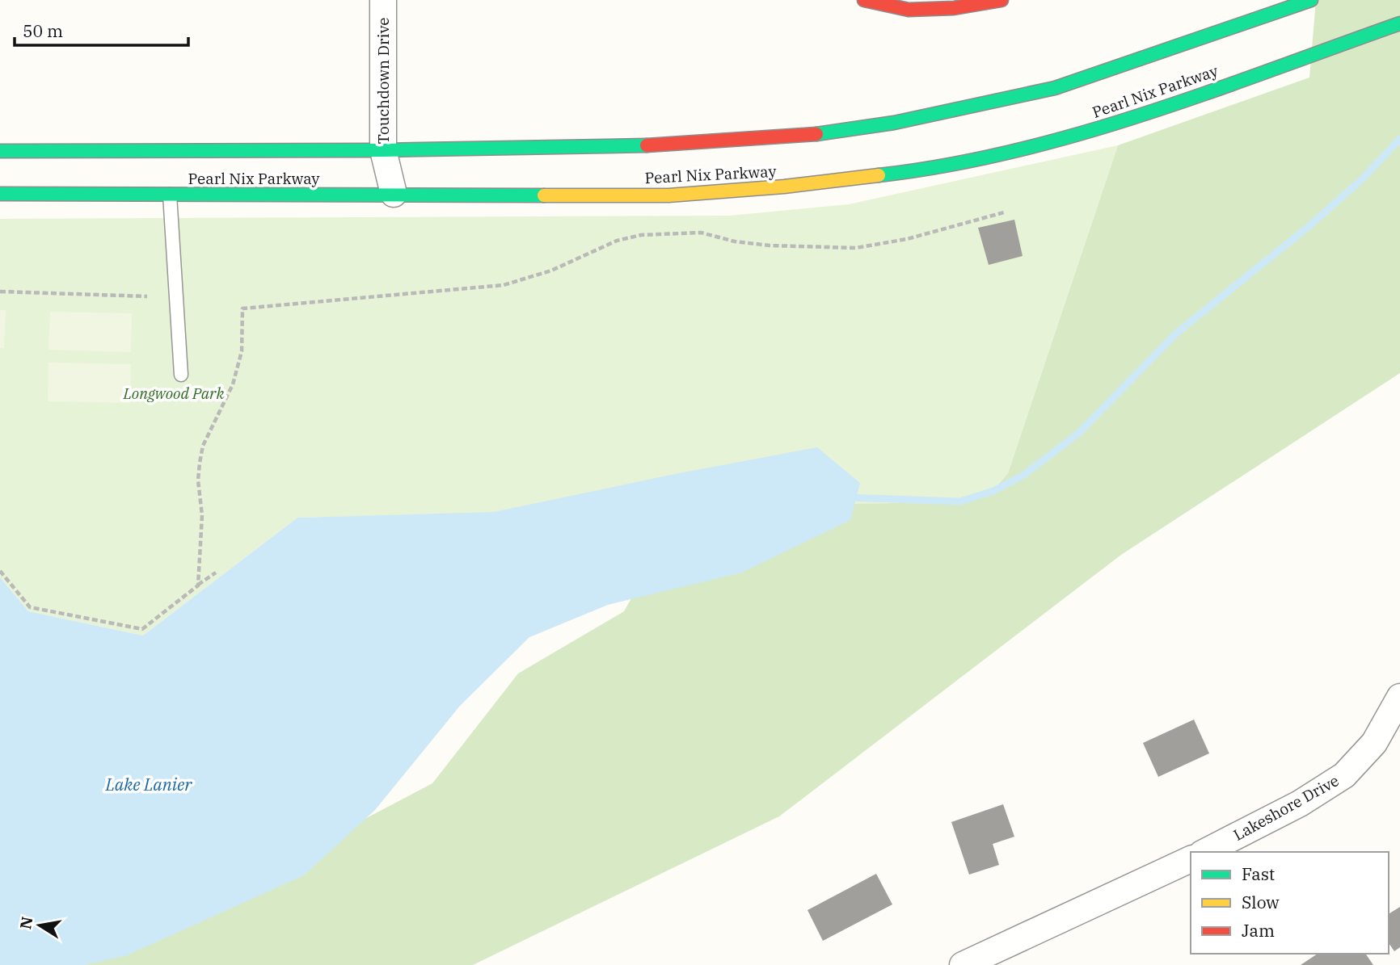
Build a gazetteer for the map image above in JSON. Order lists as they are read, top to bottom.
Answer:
{
  "streets": {
    "street": ["Touchdown Drive", "Pearl Nix Parkway", "Lakeshore Drive"]
  },
  "crossings": [
    ["Touchdown Drive", "Pearl Nix Parkway"]
  ],
  "water": ["Lake Lanier"],
  "parks": ["Longwood Park"],
  "legend": ["Fast", "Slow", "Jam"],
  "scale_bar": "50 m",
  "north": "left"
}
